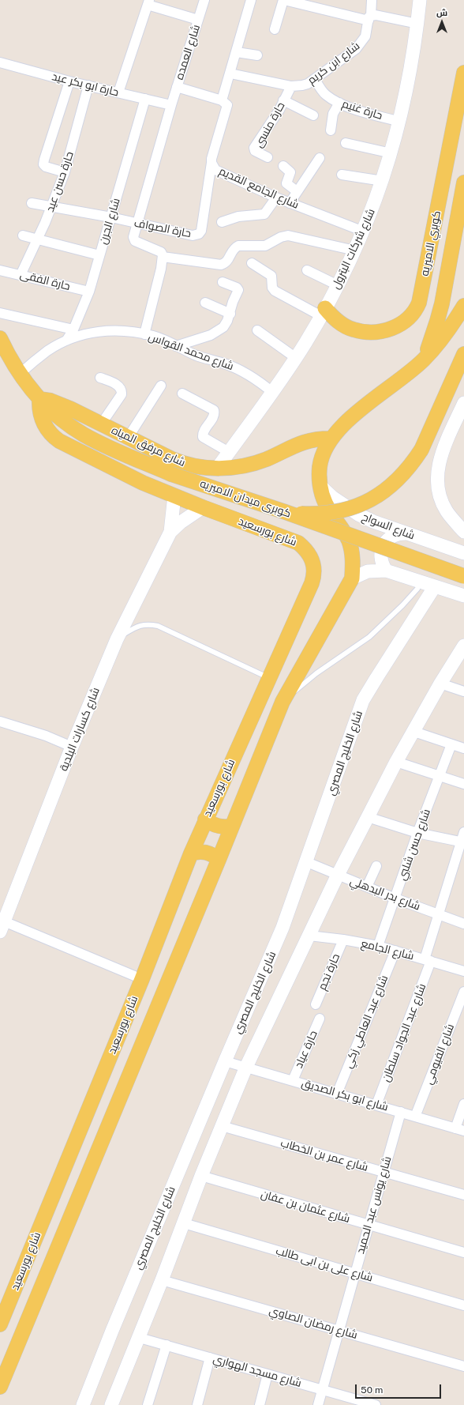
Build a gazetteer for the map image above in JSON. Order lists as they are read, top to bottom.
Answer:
{
  "streets": {
    "main road": [
      "كوبري الاميريه",
      "شارع مرفق المياه",
      "كوبرى ميدان الاميريه",
      "شارع بورسعيد"
    ],
    "street": [
      "شارع العمده",
      "شارع ابن كريم",
      "حارة ابو بكر عيد",
      "حارة غنيم",
      "حارة منسى",
      "حارة حسن عيد",
      "شارع الجامع القديم",
      "شارع الجرن",
      "حارة الصواف",
      "شارع شركات البترول",
      "حارة الفقى",
      "شارع محمد القواس",
      "شارع السواح",
      "شارع كسارات البلدية",
      "شارع الخليج المصري",
      "شارع حسن شلبي",
      "شارع بدر البدهلي",
      "شارع الجامع",
      "حارة نجم",
      "شارع عبد العاطي زكي",
      "شارع عبد الجواد سلطان",
      "حارة عياد",
      "شارع الفيومي",
      "شارع ابو بكر الصديق",
      "شارع عمر بن الخطاب",
      "شارع يونس عبد الحميد",
      "شارع عثمان بن عفان",
      "شارع على بن ابى طالب",
      "شارع رمضان الصاوي",
      "شارع مسجد الهواري"
    ]
  },
  "crossings": [
    ["شارع العمده", "حارة ابو بكر عيد"],
    ["شارع ابن كريم", "حارة غنيم"],
    ["شارع ابن كريم", "حارة منسى"],
    ["حارة ابو بكر عيد", "حارة حسن عيد"],
    ["حارة ابو بكر عيد", "شارع الجرن"],
    ["حارة غنيم", "شارع شركات البترول"],
    ["حارة حسن عيد", "حارة الصواف"],
    ["حارة حسن عيد", "حارة الفقى"],
    ["شارع الجامع القديم", "حارة الصواف"],
    ["شارع الجامع القديم", "شارع شركات البترول"],
    ["شارع الجرن", "حارة الصواف"],
    ["شارع الجرن", "حارة الفقى"],
    ["شارع الجرن", "شارع محمد القواس"],
    ["كوبري الاميريه", "شارع شركات البترول"],
    ["شارع شركات البترول", "شارع محمد القواس"],
    ["شارع شركات البترول", "شارع مرفق المياه"],
    ["شارع مرفق المياه", "كوبرى ميدان الاميريه"],
    ["شارع مرفق المياه", "شارع بورسعيد"],
    ["كوبرى ميدان الاميريه", "شارع بورسعيد"],
    ["شارع بورسعيد", "شارع كسارات البلدية"],
    ["شارع الخليج المصري", "شارع بدر البدهلي"],
    ["شارع الخليج المصري", "شارع الجامع"],
    ["شارع الخليج المصري", "شارع ابو بكر الصديق"],
    ["شارع الخليج المصري", "شارع عمر بن الخطاب"],
    ["شارع الخليج المصري", "شارع عثمان بن عفان"],
    ["شارع الخليج المصري", "شارع على بن ابى طالب"],
    ["شارع الخليج المصري", "شارع رمضان الصاوي"],
    ["شارع الخليج المصري", "شارع مسجد الهواري"],
    ["شارع حسن شلبي", "شارع بدر البدهلي"],
    ["شارع حسن شلبي", "شارع الجامع"],
    ["شارع بدر البدهلي", "شارع عبد الجواد سلطان"],
    ["شارع الجامع", "حارة نجم"],
    ["شارع الجامع", "شارع عبد العاطي زكي"],
    ["شارع الجامع", "شارع عبد الجواد سلطان"],
    ["شارع عبد العاطي زكي", "شارع ابو بكر الصديق"],
    ["شارع عبد الجواد سلطان", "شارع ابو بكر الصديق"],
    ["حارة عياد", "شارع ابو بكر الصديق"],
    ["شارع الفيومي", "شارع ابو بكر الصديق"],
    ["شارع ابو بكر الصديق", "شارع يونس عبد الحميد"],
    ["شارع عمر بن الخطاب", "شارع يونس عبد الحميد"],
    ["شارع يونس عبد الحميد", "شارع عثمان بن عفان"],
    ["شارع يونس عبد الحميد", "شارع على بن ابى طالب"],
    ["شارع يونس عبد الحميد", "شارع رمضان الصاوي"],
    ["شارع يونس عبد الحميد", "شارع مسجد الهواري"]
  ],
  "scale_bar": "50 m",
  "north": "top"
}
